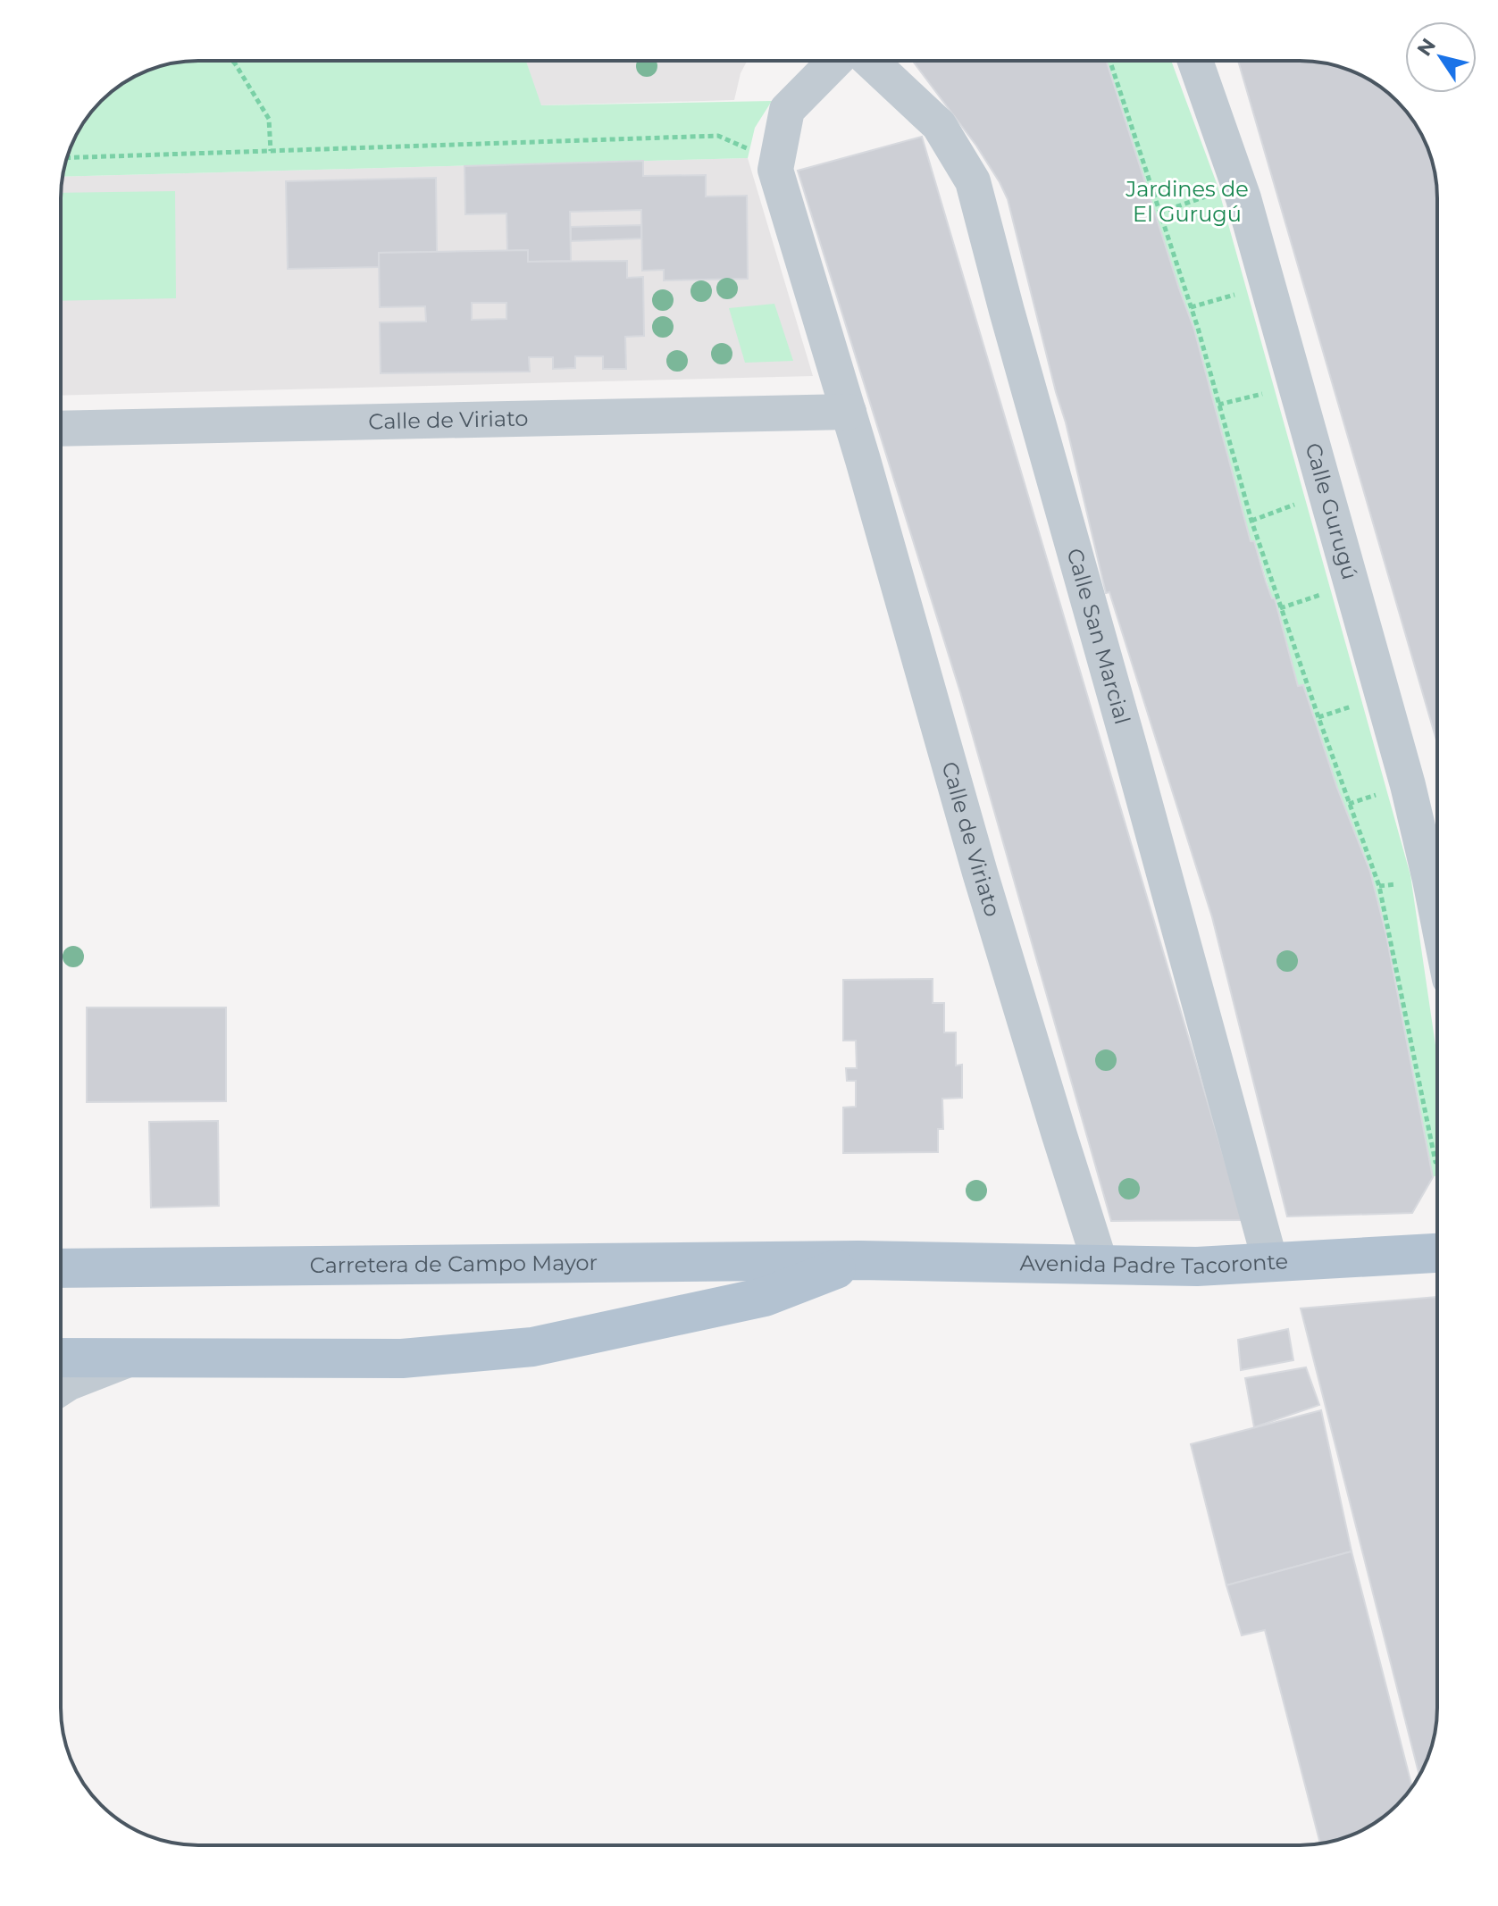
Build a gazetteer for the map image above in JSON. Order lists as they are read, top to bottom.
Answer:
{
  "streets": {
    "main road": ["Avenida Padre Tacoronte", "Carretera de Campo Mayor"],
    "street": ["Calle de Viriato", "Calle Gurugú", "Calle San Marcial"]
  },
  "crossings": [
    ["Calle de Viriato", "Avenida Padre Tacoronte"],
    ["Calle San Marcial", "Avenida Padre Tacoronte"],
    ["Avenida Padre Tacoronte", "Carretera de Campo Mayor"]
  ],
  "parks": ["Jardines de El Gurugú"],
  "north": "top left"
}
